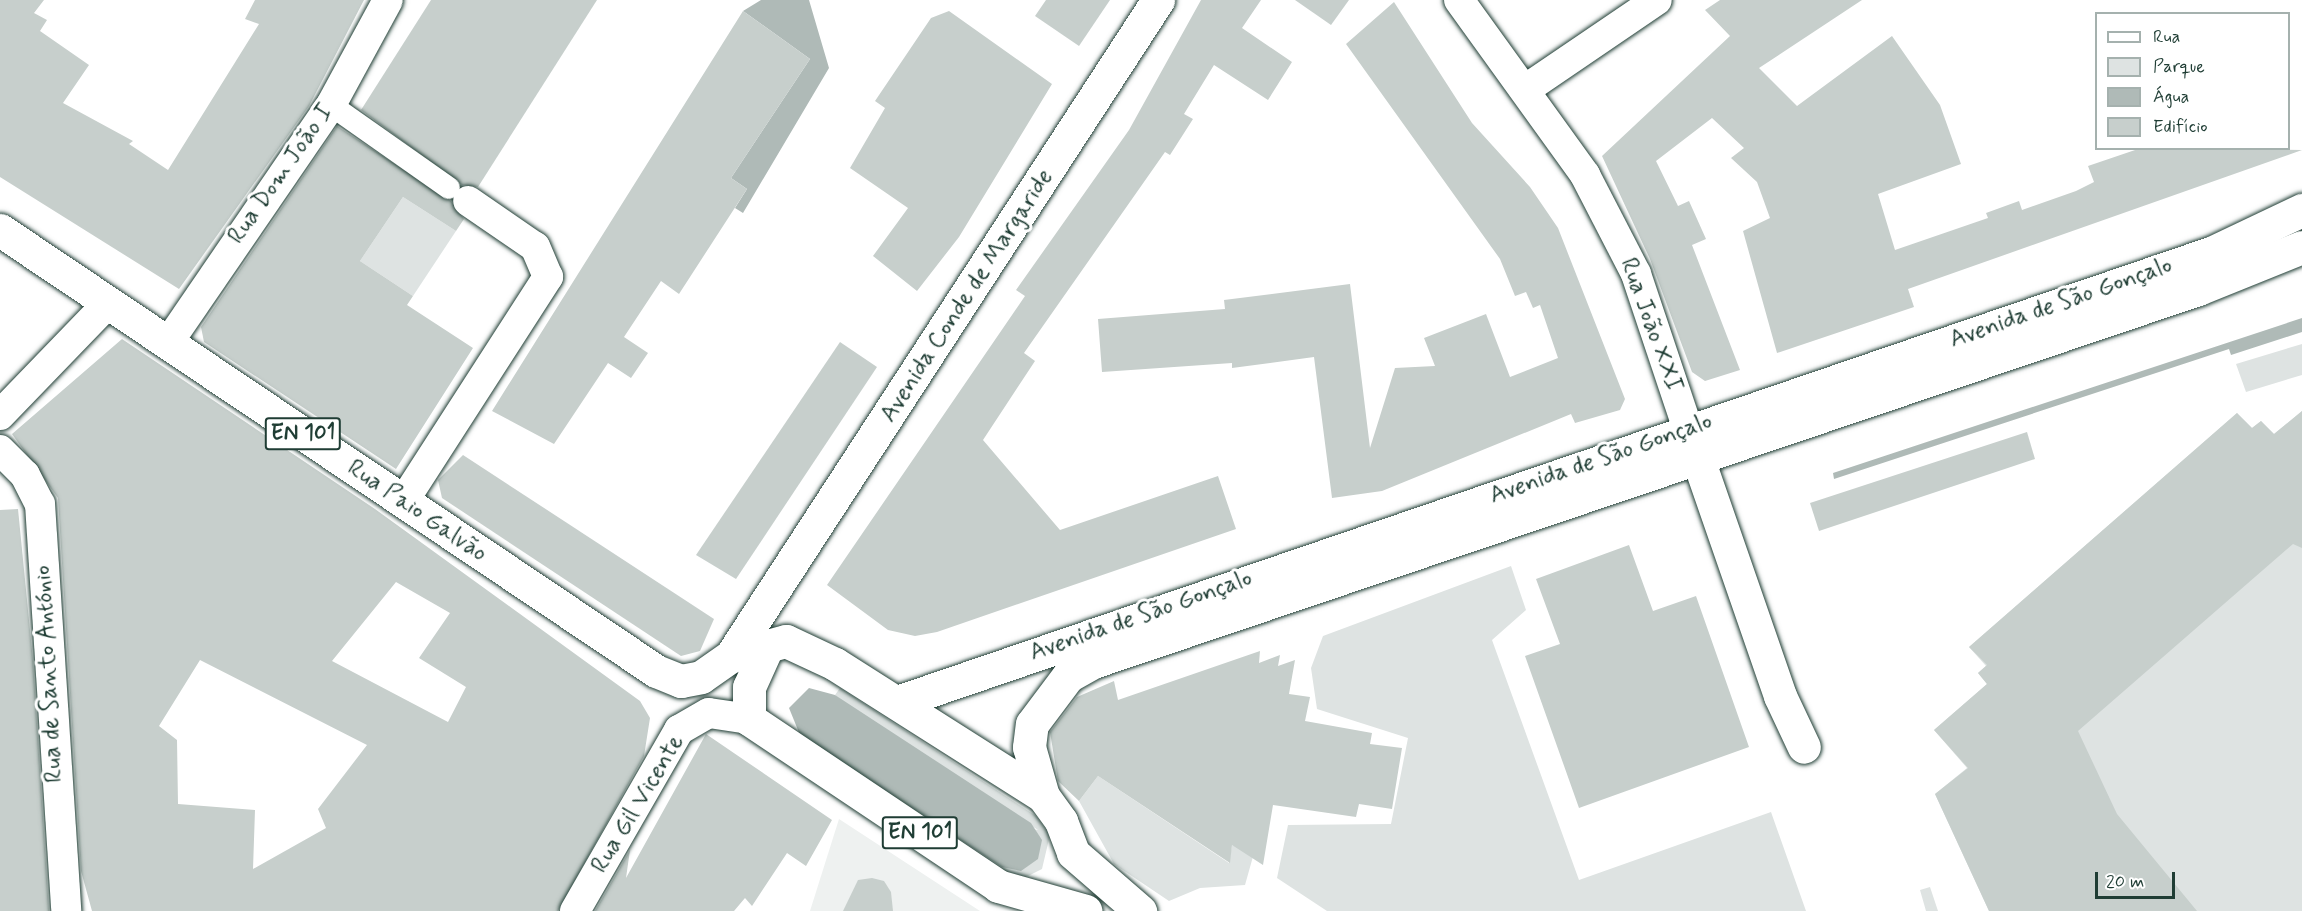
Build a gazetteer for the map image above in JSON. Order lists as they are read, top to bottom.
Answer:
{
  "streets": {
    "street": [
      "Rua Dom João I",
      "Avenida Conde de Margaride",
      "Avenida de São Gonçalo",
      "Rua João XXI",
      "EN 101",
      "Rua Paio Galvão",
      "Rua de Santo António",
      "Rua Gil Vicente"
    ]
  },
  "crossings": [
    ["Rua Dom João I", "Rua Paio Galvão"],
    ["Avenida Conde de Margaride", "EN 101"],
    ["Avenida Conde de Margaride", "Rua Paio Galvão"],
    ["Avenida Conde de Margaride", "Rua Gil Vicente"],
    ["Avenida de São Gonçalo", "Rua João XXI"],
    ["Avenida de São Gonçalo", "EN 101"],
    ["EN 101", "Rua Paio Galvão"],
    ["EN 101", "Rua Gil Vicente"]
  ],
  "legend": [
    "Rua",
    "Parque",
    "Água",
    "Edifício"
  ],
  "scale_bar": "20 m"
}
